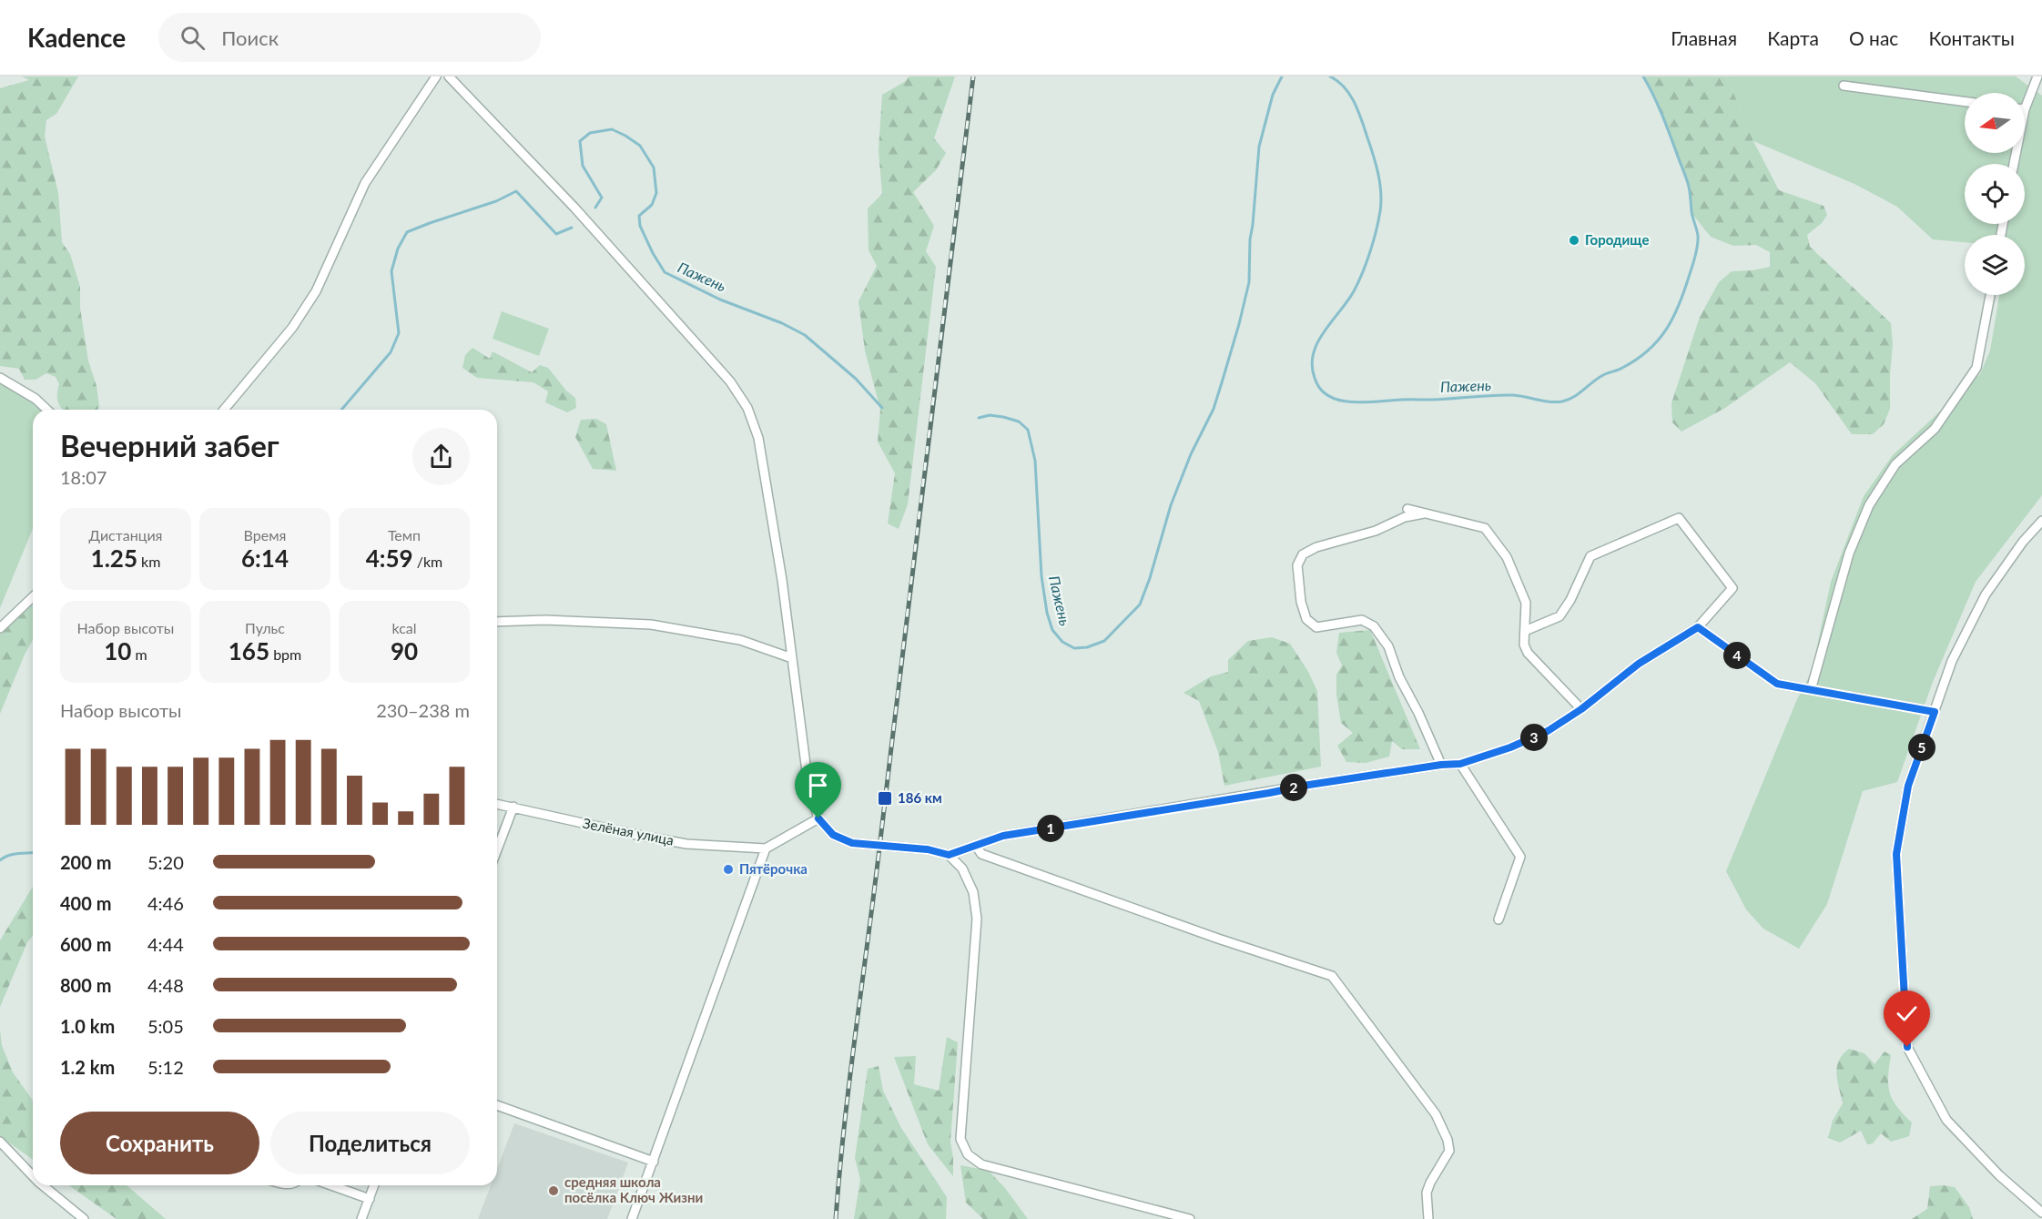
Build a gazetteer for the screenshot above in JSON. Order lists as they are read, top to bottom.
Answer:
{
  "streets": {
    "street": ["Зелёная улица"]
  },
  "water": ["Пажень"],
  "places": {
    "other": ["Городище", "Пятёрочка", "средняя школа посёлка Ключ Жизни"],
    "transit": ["186 км"]
  },
  "north": "left",
  "page": {
    "header": "Kadence",
    "search": "Поиск",
    "nav": [
      "Главная",
      "Карта",
      "О нас",
      "Контакты"
    ],
    "heading": ["Вечерний забег", "18:07"],
    "stats": [
      ["Дистанция", "1.25 km"],
      ["Время", "6:14"],
      ["Темп", "4:59 /km"],
      ["Набор высоты", "10 m"],
      ["Пульс", "165 bpm"],
      ["kcal", "90"]
    ],
    "pins": [
      "4",
      "3",
      "5",
      "2",
      "1"
    ],
    "chart": ["Набор высоты", "230–238 m"],
    "list": [
      {
        "name": "200 m",
        "note": "5:20"
      },
      {
        "name": "400 m",
        "note": "4:46"
      },
      {
        "name": "600 m",
        "note": "4:44"
      },
      {
        "name": "800 m",
        "note": "4:48"
      },
      {
        "name": "1.0 km",
        "note": "5:05"
      },
      {
        "name": "1.2 km",
        "note": "5:12"
      }
    ],
    "buttons": ["Сохранить", "Поделиться"]
  }
}
